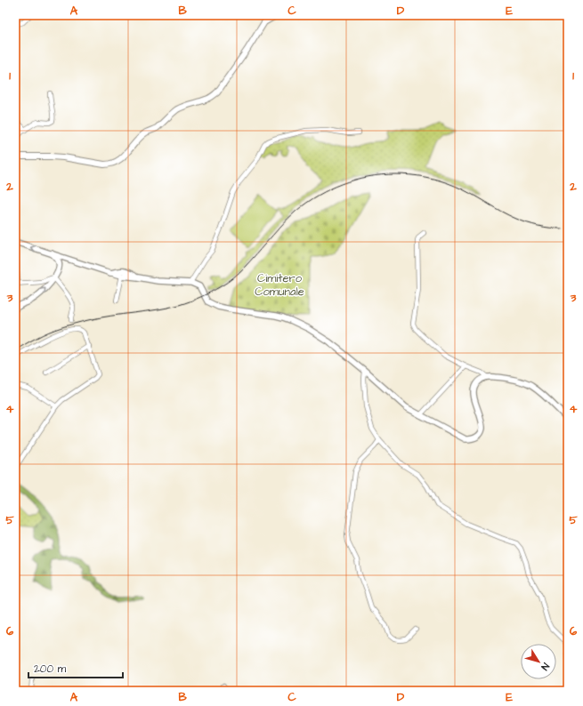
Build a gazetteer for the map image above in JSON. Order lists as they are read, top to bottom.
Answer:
{
  "parks": ["Cimitero Comunale"],
  "scale_bar": "200 m",
  "north": "bottom right",
  "grid": {
    "columns": [
      "A",
      "B",
      "C",
      "D",
      "E"
    ],
    "rows": [
      "1",
      "2",
      "3",
      "4",
      "5",
      "6"
    ]
  }
}
